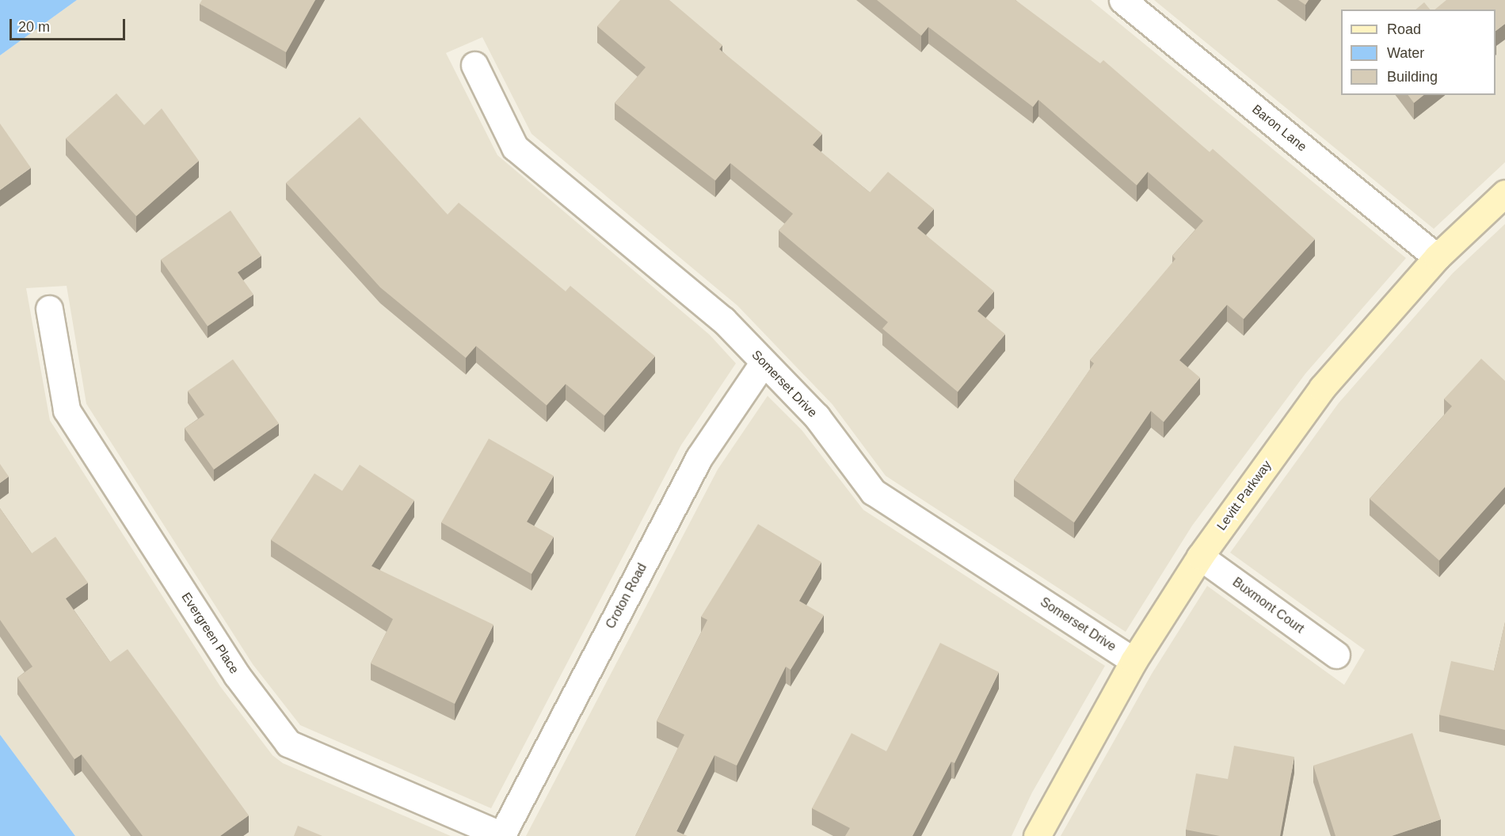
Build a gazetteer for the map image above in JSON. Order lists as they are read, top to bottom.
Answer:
{
  "streets": {
    "street": [
      "Baron Lane",
      "Somerset Drive",
      "Levitt Parkway",
      "Croton Road",
      "Buxmont Court",
      "Evergreen Place"
    ]
  },
  "crossings": [
    ["Baron Lane", "Levitt Parkway"],
    ["Somerset Drive", "Levitt Parkway"],
    ["Somerset Drive", "Croton Road"],
    ["Levitt Parkway", "Buxmont Court"],
    ["Croton Road", "Evergreen Place"]
  ],
  "legend": ["Road", "Water", "Building"],
  "scale_bar": "20 m"
}
